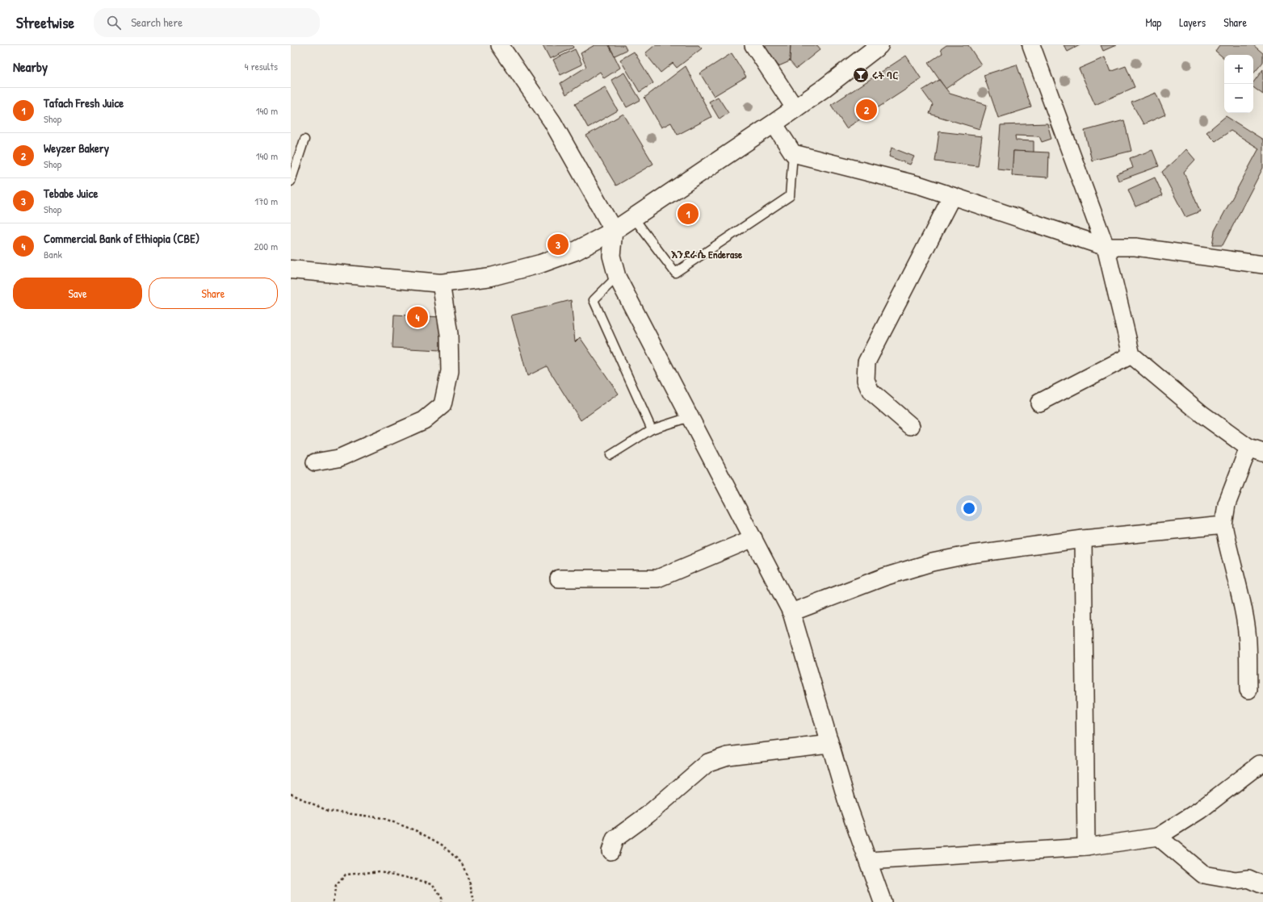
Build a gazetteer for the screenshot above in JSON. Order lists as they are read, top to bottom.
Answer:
{
  "districts": ["እንደራሴ Enderase"],
  "places": {
    "bar": ["ሩት ባር"]
  },
  "page": {
    "header": "Streetwise",
    "search": "Search here",
    "nav": ["Map", "Layers", "Share"],
    "heading": ["Nearby", "4 results"],
    "map_buttons": ["+", "−"],
    "list": [
      {
        "mark": "1",
        "name": "Tafach Fresh Juice",
        "note": "Shop",
        "value": "140 m"
      },
      {
        "mark": "2",
        "name": "Weyzer Bakery",
        "note": "Shop",
        "value": "140 m"
      },
      {
        "mark": "3",
        "name": "Tebabe Juice",
        "note": "Shop",
        "value": "170 m"
      },
      {
        "mark": "4",
        "name": "Commercial Bank of Ethiopia (CBE)",
        "note": "Bank",
        "value": "200 m"
      }
    ],
    "pins": [
      "2",
      "1",
      "3",
      "4"
    ],
    "buttons": ["Save", "Share"]
  }
}
